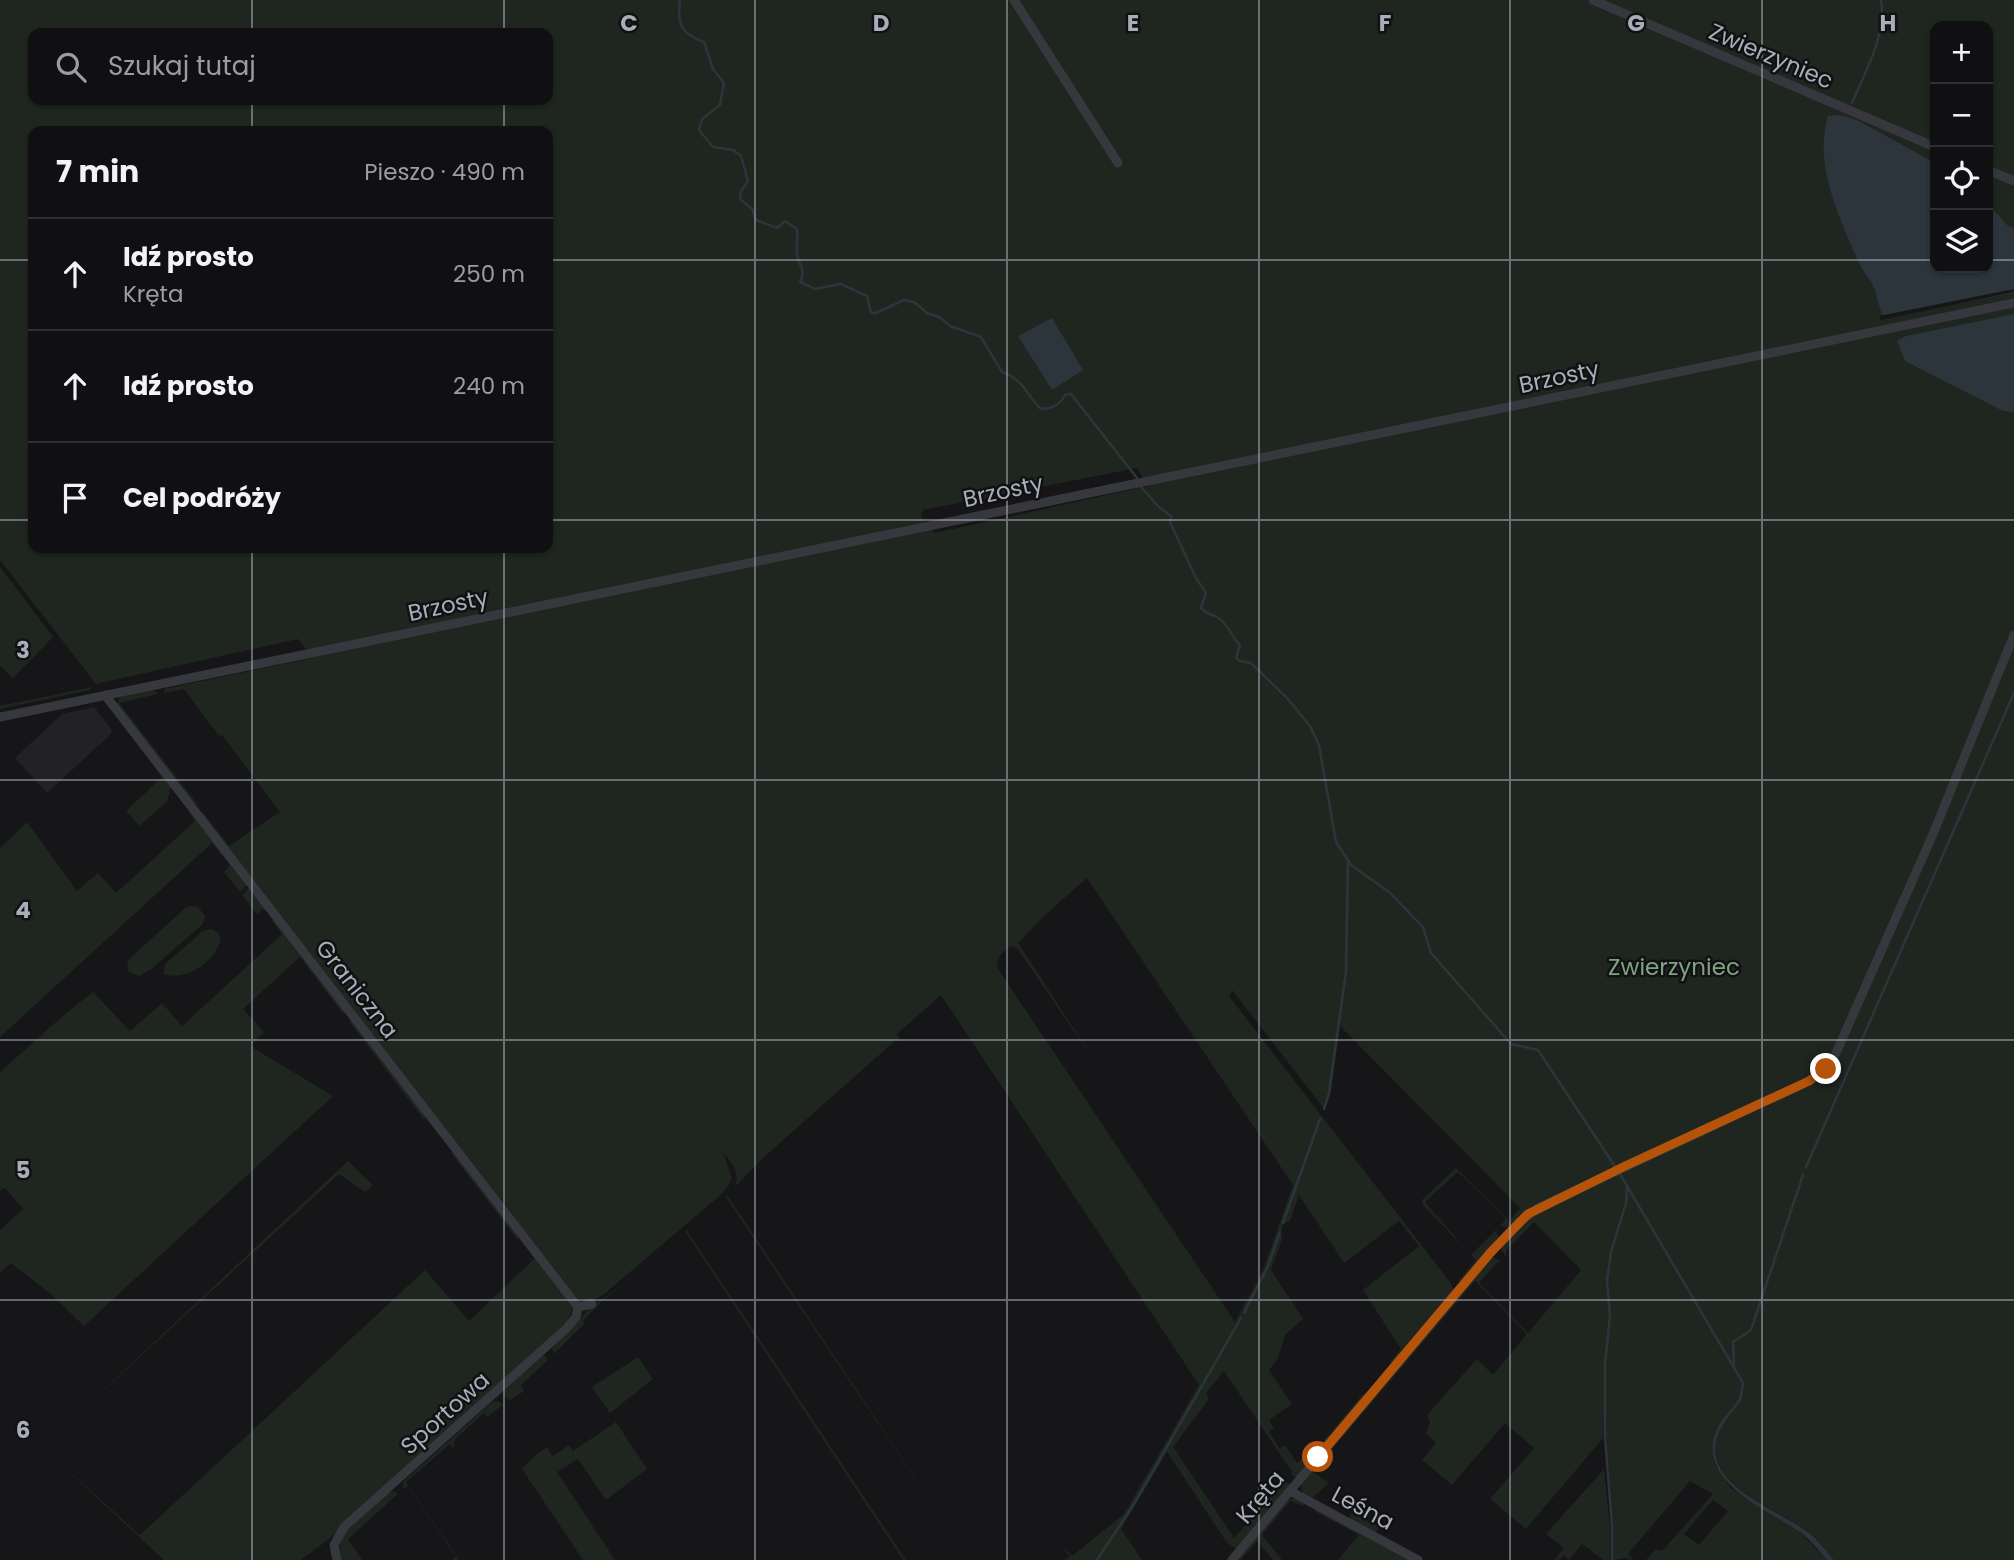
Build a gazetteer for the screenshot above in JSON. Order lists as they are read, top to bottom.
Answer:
{
  "streets": {
    "street": [
      "Zwierzyniec",
      "Brzosty",
      "Graniczna",
      "Sportowa",
      "Kręta",
      "Leśna"
    ]
  },
  "crossings": [
    ["Brzosty", "Graniczna"],
    ["Graniczna", "Sportowa"],
    ["Kręta", "Leśna"]
  ],
  "parks": ["Zwierzyniec"],
  "page": {
    "map_buttons": ["+", "−"],
    "search": "Szukaj tutaj",
    "heading": ["7 min", "Pieszo · 490 m"],
    "list": [
      ["Idź prosto", "Kręta", "250 m"],
      ["Idź prosto", "240 m"],
      "Cel podróży"
    ]
  },
  "grid": {
    "columns": [
      "C",
      "D",
      "E",
      "F",
      "G",
      "H"
    ],
    "rows": [
      "3",
      "4",
      "5",
      "6"
    ]
  }
}
